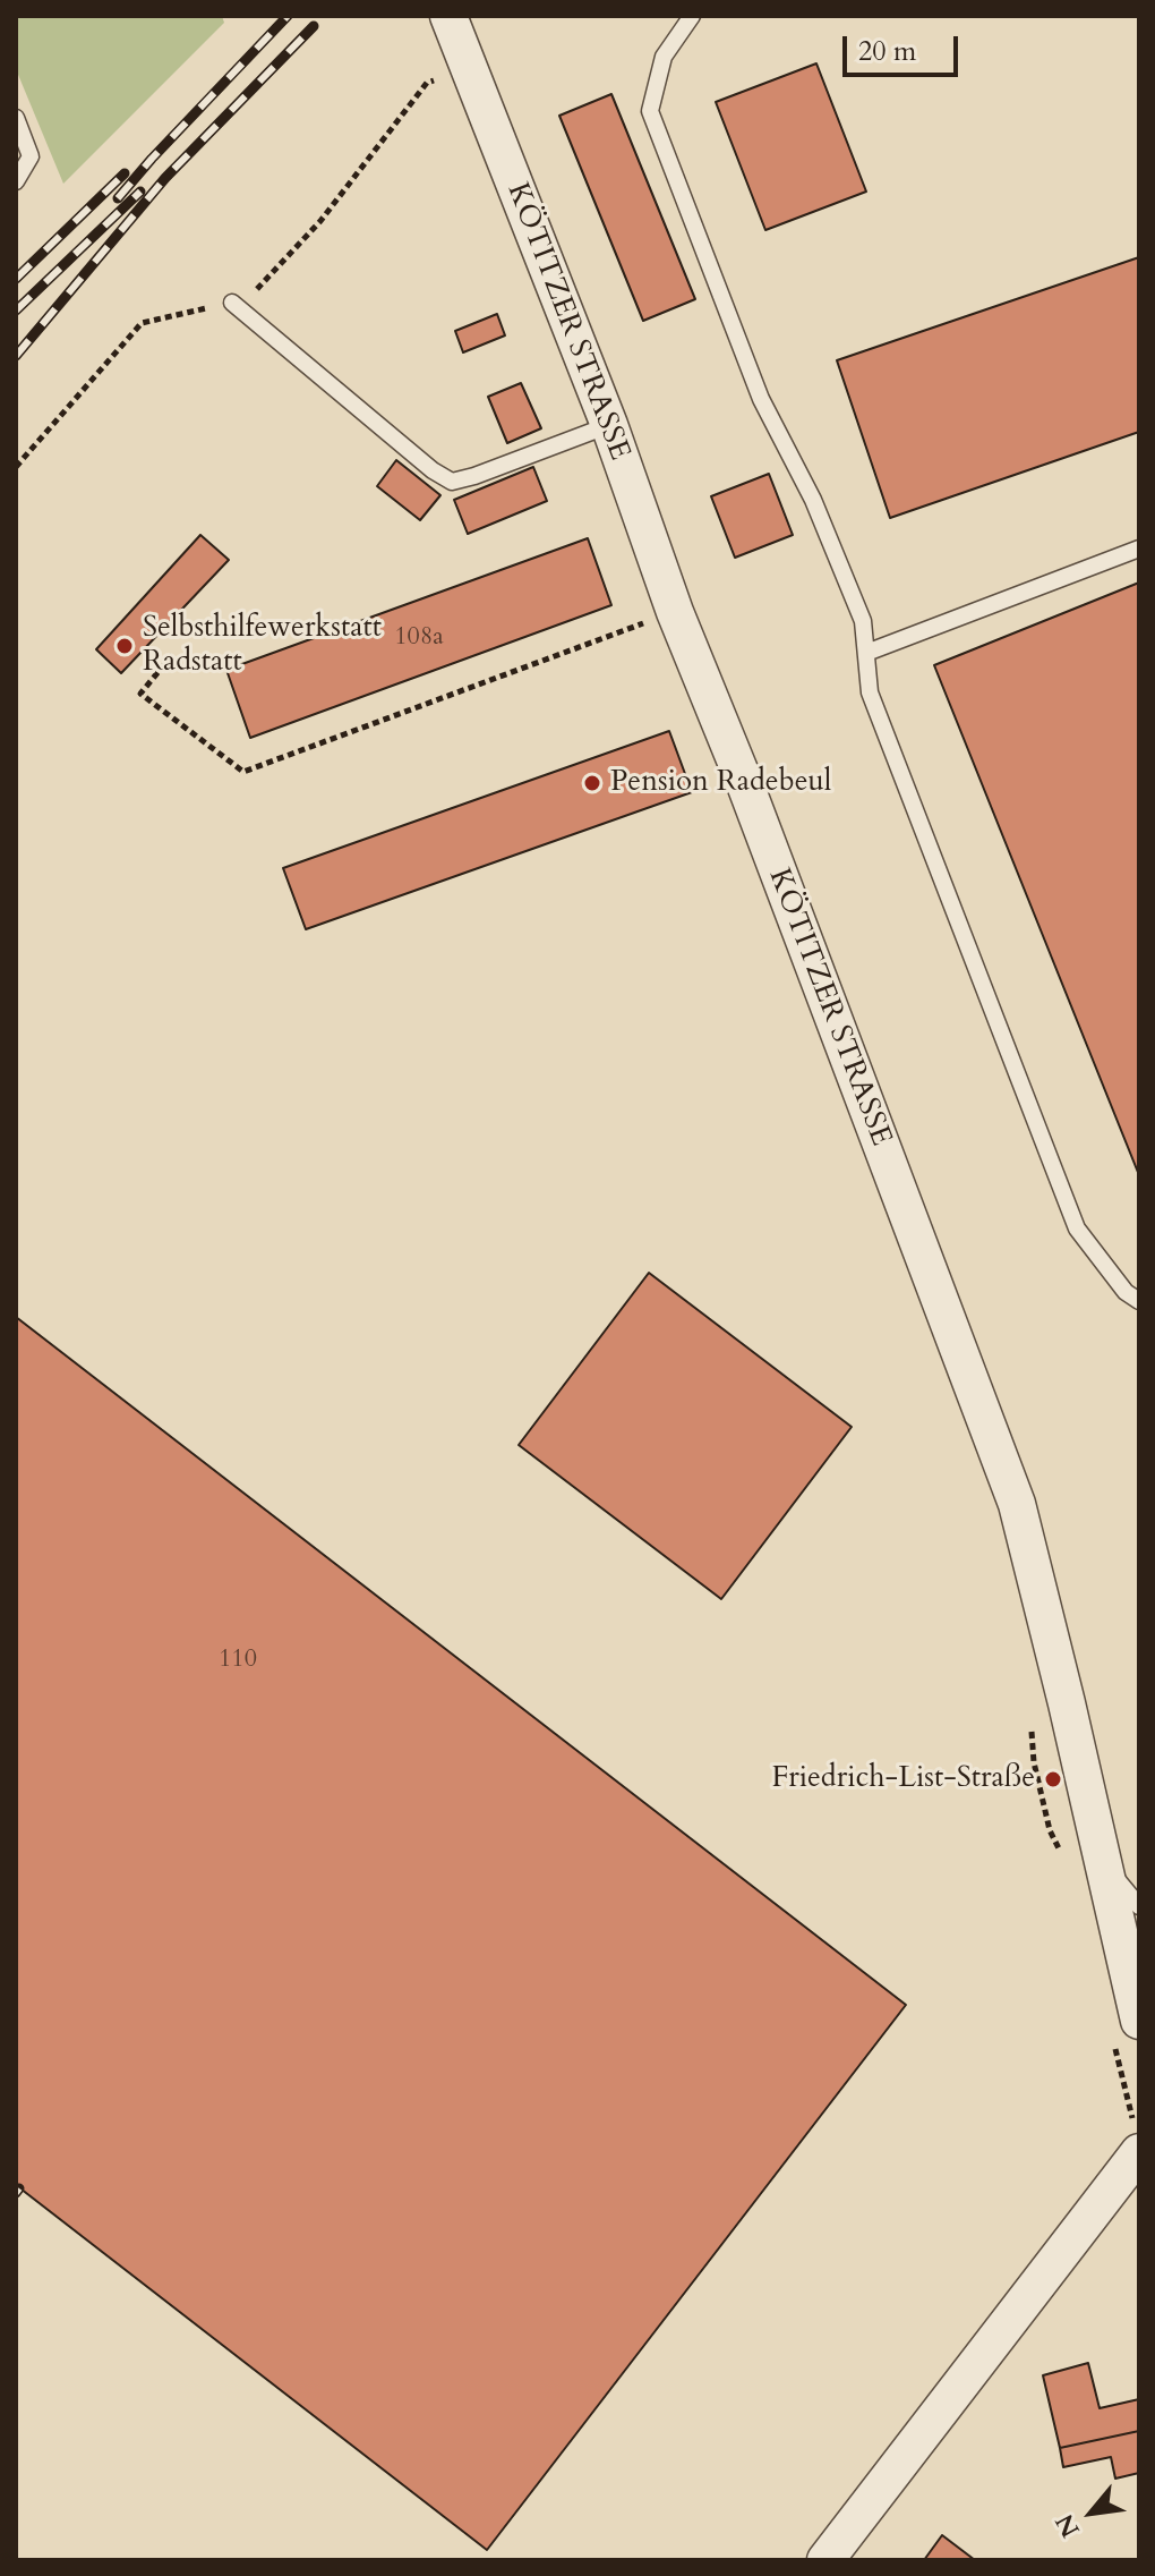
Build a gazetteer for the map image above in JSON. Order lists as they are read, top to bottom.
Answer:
{
  "streets": {
    "street": ["KÖTITZER STRASSE"]
  },
  "places": ["Selbsthilfewerkstatt Radstatt", "Pension Radebeul", "Friedrich-List-Straße"],
  "house_numbers": ["108a", "110"],
  "scale_bar": "20 m",
  "north": "bottom left"
}
